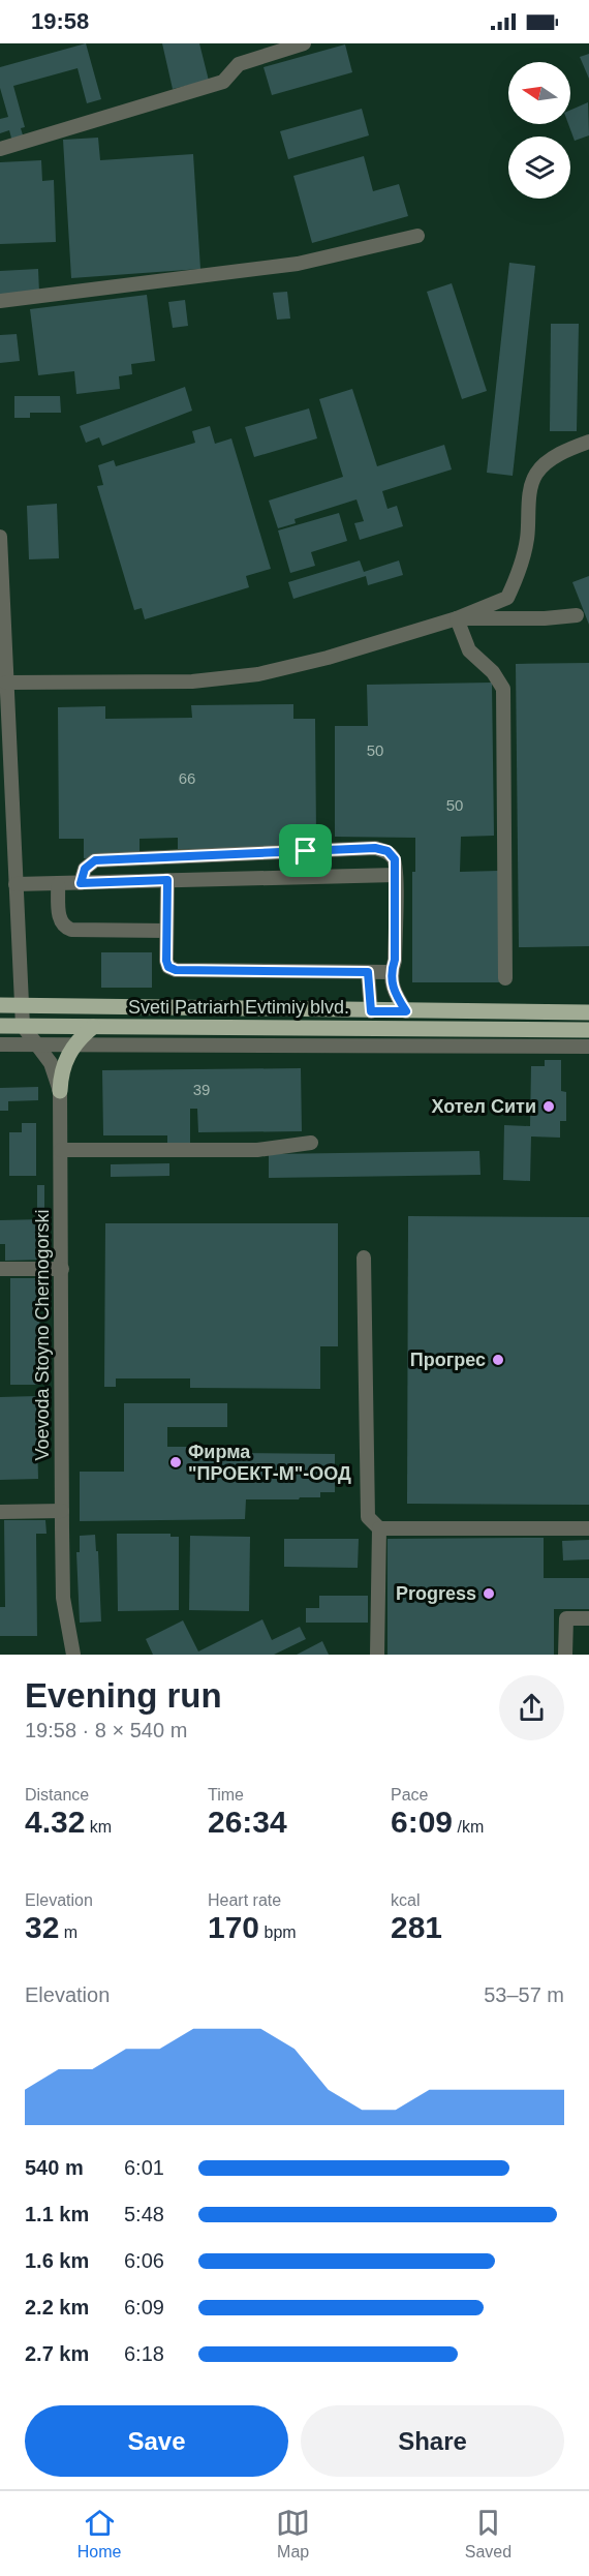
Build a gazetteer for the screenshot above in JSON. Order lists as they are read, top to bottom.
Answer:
{
  "streets": {
    "main road": ["Sveti Patriarh Evtimiy blvd."],
    "street": ["Voevoda Stoyno Chernogorski"]
  },
  "crossings": [
    ["Sveti Patriarh Evtimiy blvd.", "Voevoda Stoyno Chernogorski"]
  ],
  "places": [
    "Хотел Сити",
    "Прогрес",
    "Фирма \"ПРОЕКТ-М\"-ООД",
    "Progress"
  ],
  "house_numbers": [
    "50",
    "66",
    "50",
    "39"
  ],
  "north": "left",
  "page": {
    "status": "19:58",
    "heading": ["Evening run", "19:58 · 8 × 540 m"],
    "stats": [
      ["Distance", "4.32 km"],
      ["Time", "26:34"],
      ["Pace", "6:09 /km"],
      ["Elevation", "32 m"],
      ["Heart rate", "170 bpm"],
      ["kcal", "281"]
    ],
    "chart": ["Elevation", "53–57 m"],
    "list": [
      {
        "name": "540 m",
        "note": "6:01"
      },
      {
        "name": "1.1 km",
        "note": "5:48"
      },
      {
        "name": "1.6 km",
        "note": "6:06"
      },
      {
        "name": "2.2 km",
        "note": "6:09"
      },
      {
        "name": "2.7 km",
        "note": "6:18"
      }
    ],
    "buttons": ["Save", "Share"],
    "tabs": ["Home", "Map", "Saved"]
  }
}
